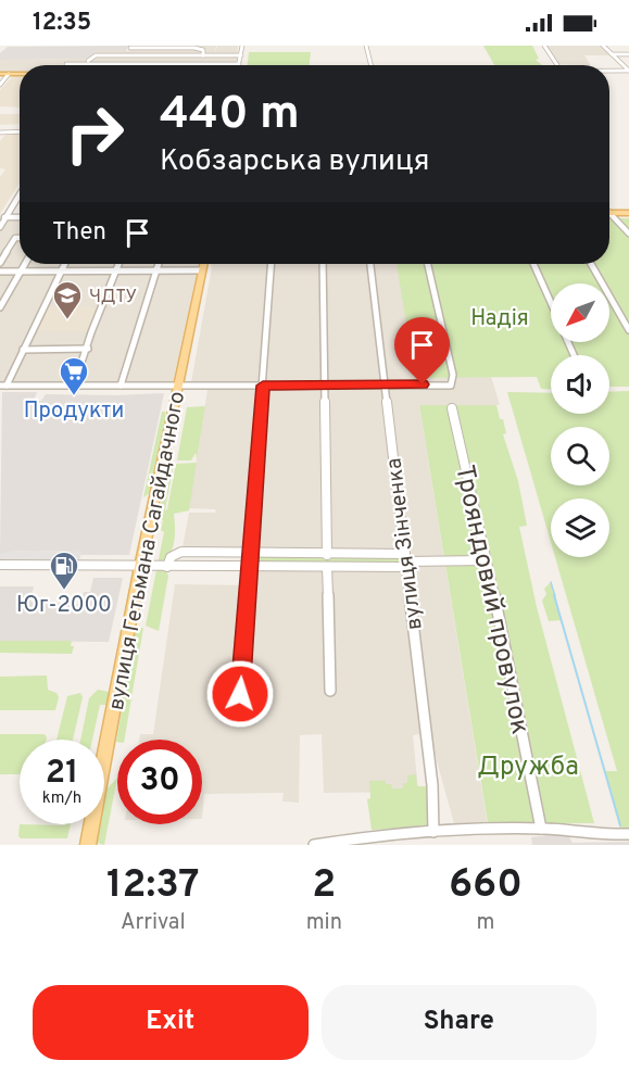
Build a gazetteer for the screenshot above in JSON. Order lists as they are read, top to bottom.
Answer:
{
  "streets": {
    "main road": ["вулиця Гетьмана Сагайдачного"],
    "street": ["вулиця Зінченка", "Трояндовий провулок"]
  },
  "parks": ["Надія", "Дружба"],
  "places": {
    "school or university": ["ЧДТУ"],
    "supermarket": ["Продукти"],
    "fuel station": ["Юг-2000"]
  },
  "north": "bottom left",
  "page": {
    "status": "12:35",
    "turn": ["440 m", "Кобзарська вулиця"],
    "then": "Then",
    "speed": "21 km/h",
    "limit": "30",
    "eta": [
      "12:37",
      "Arrival",
      "2",
      "min",
      "660",
      "m"
    ],
    "buttons": ["Exit", "Share"]
  }
}
